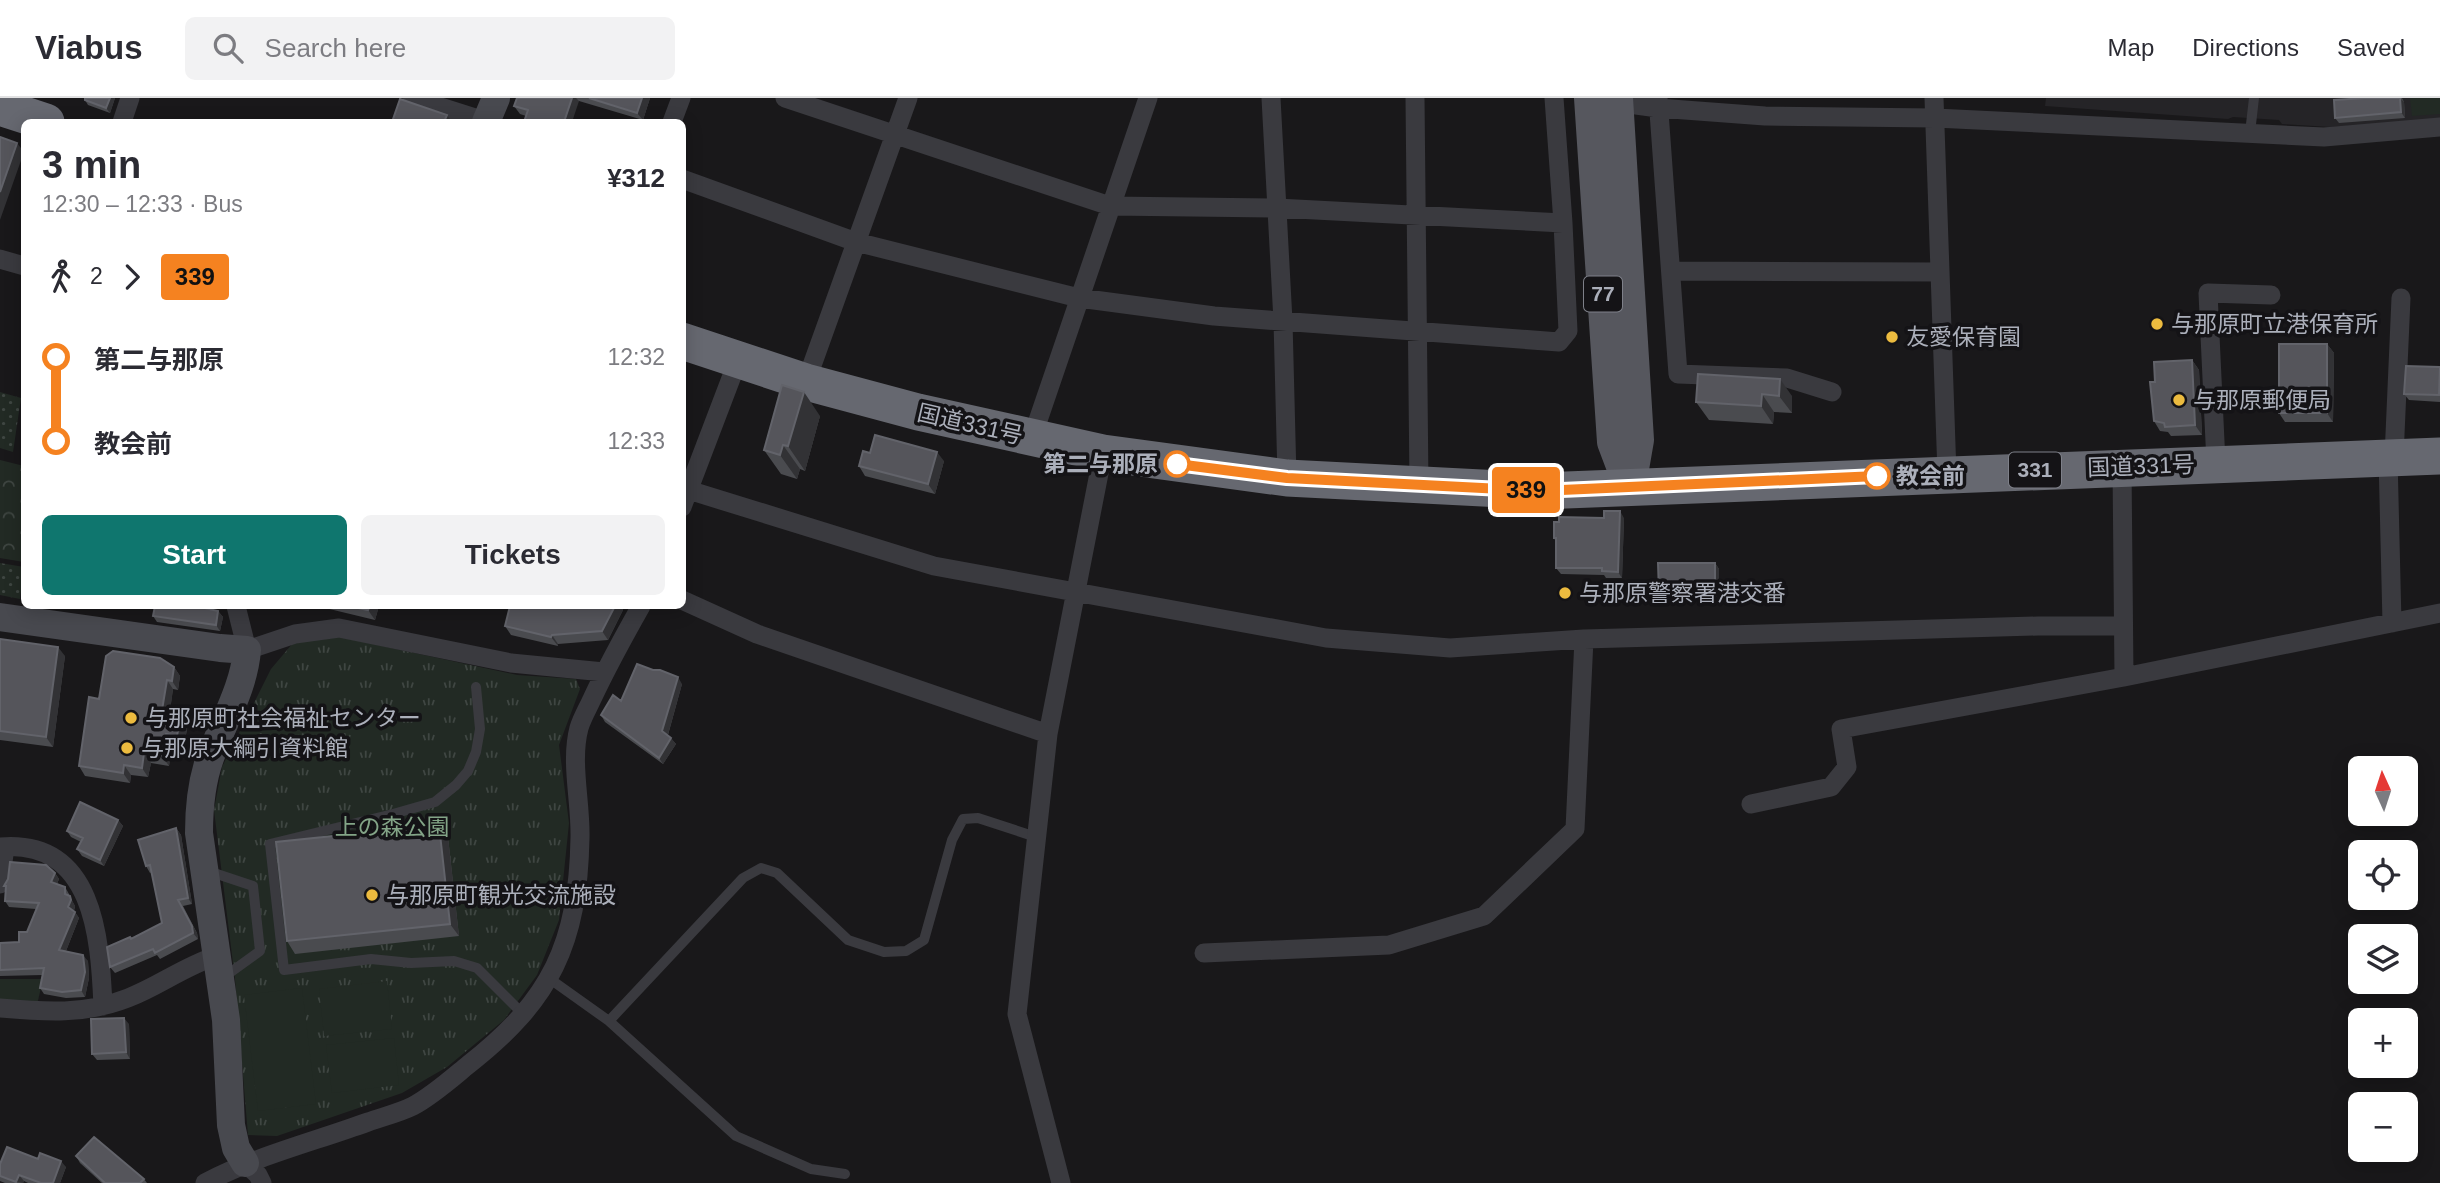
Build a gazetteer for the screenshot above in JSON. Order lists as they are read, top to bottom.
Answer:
{
  "streets": {
    "highway": ["国道331号", "331"],
    "main road": ["77"]
  },
  "crossings": [
    ["77", "国道331号"]
  ],
  "parks": ["上の森公園"],
  "places": [
    "与那原町立港保育所",
    "友愛保育園",
    "与那原郵便局",
    "第二与那原",
    "教会前",
    "与那原警察署港交番",
    "与那原町社会福祉センター",
    "与那原大綱引資料館",
    "与那原町観光交流施設"
  ],
  "lines": ["bus line 339"],
  "north": "top",
  "page": {
    "header": "Viabus",
    "search": "Search here",
    "nav": ["Map", "Directions", "Saved"],
    "on_map": "339",
    "heading": ["3 min", "12:30 – 12:33 · Bus", "¥312"],
    "legs": ["2", "339"],
    "list": [
      {
        "name": "第二与那原",
        "value": "12:32"
      },
      {
        "name": "教会前",
        "value": "12:33"
      }
    ],
    "buttons": ["Start", "Tickets"],
    "map_buttons": ["+", "−"]
  }
}
